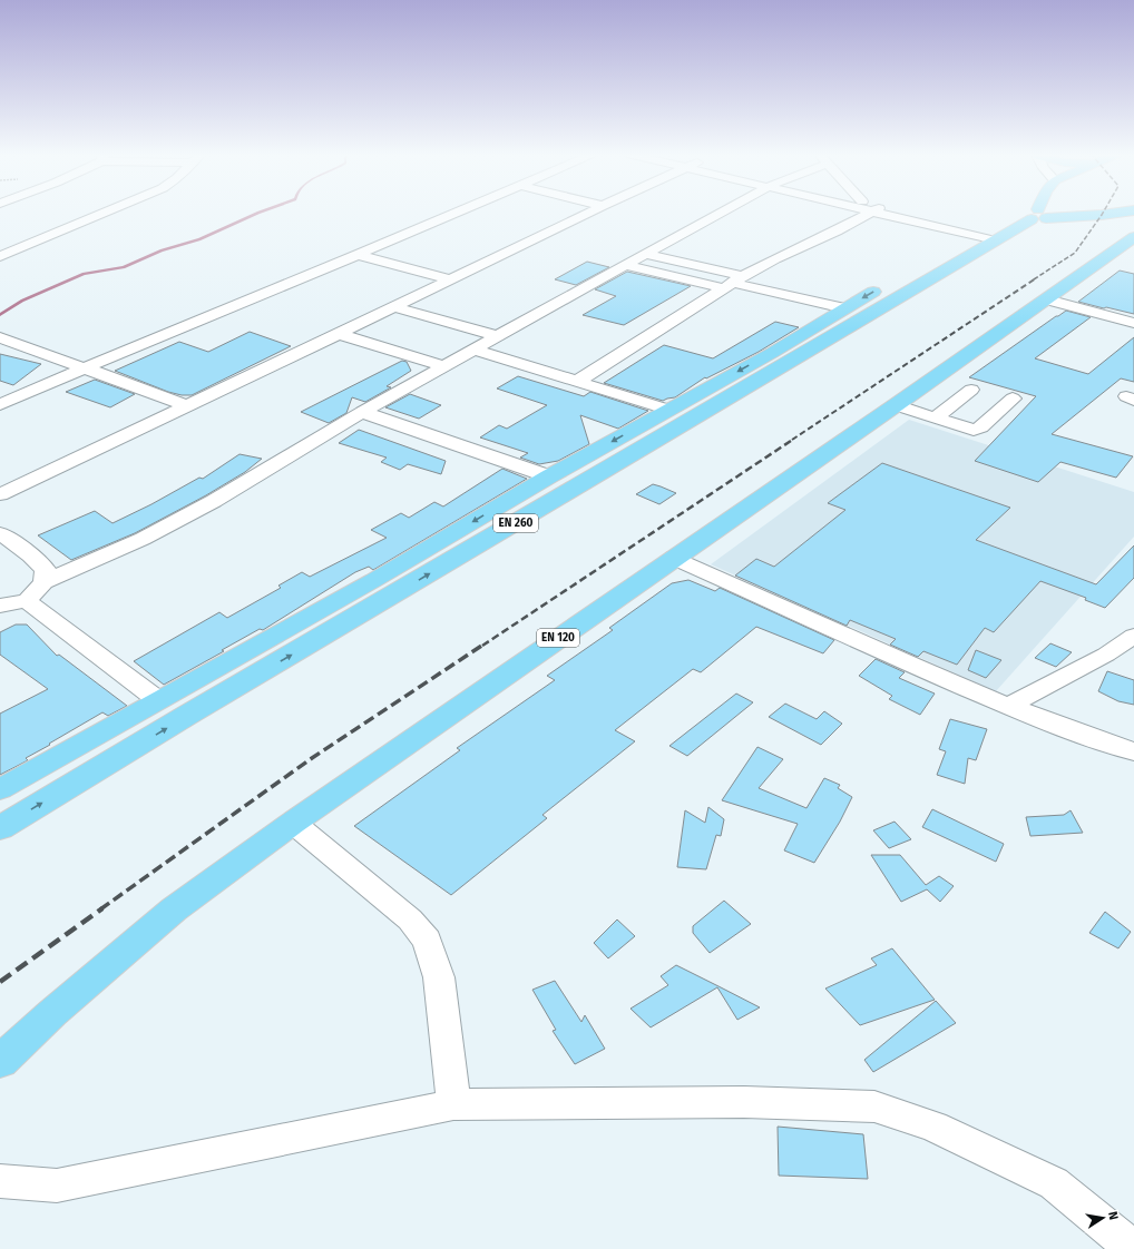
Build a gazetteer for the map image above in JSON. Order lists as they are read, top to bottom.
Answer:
{
  "streets": {
    "main road": ["EN 260", "EN 120"]
  },
  "north": "right"
}
